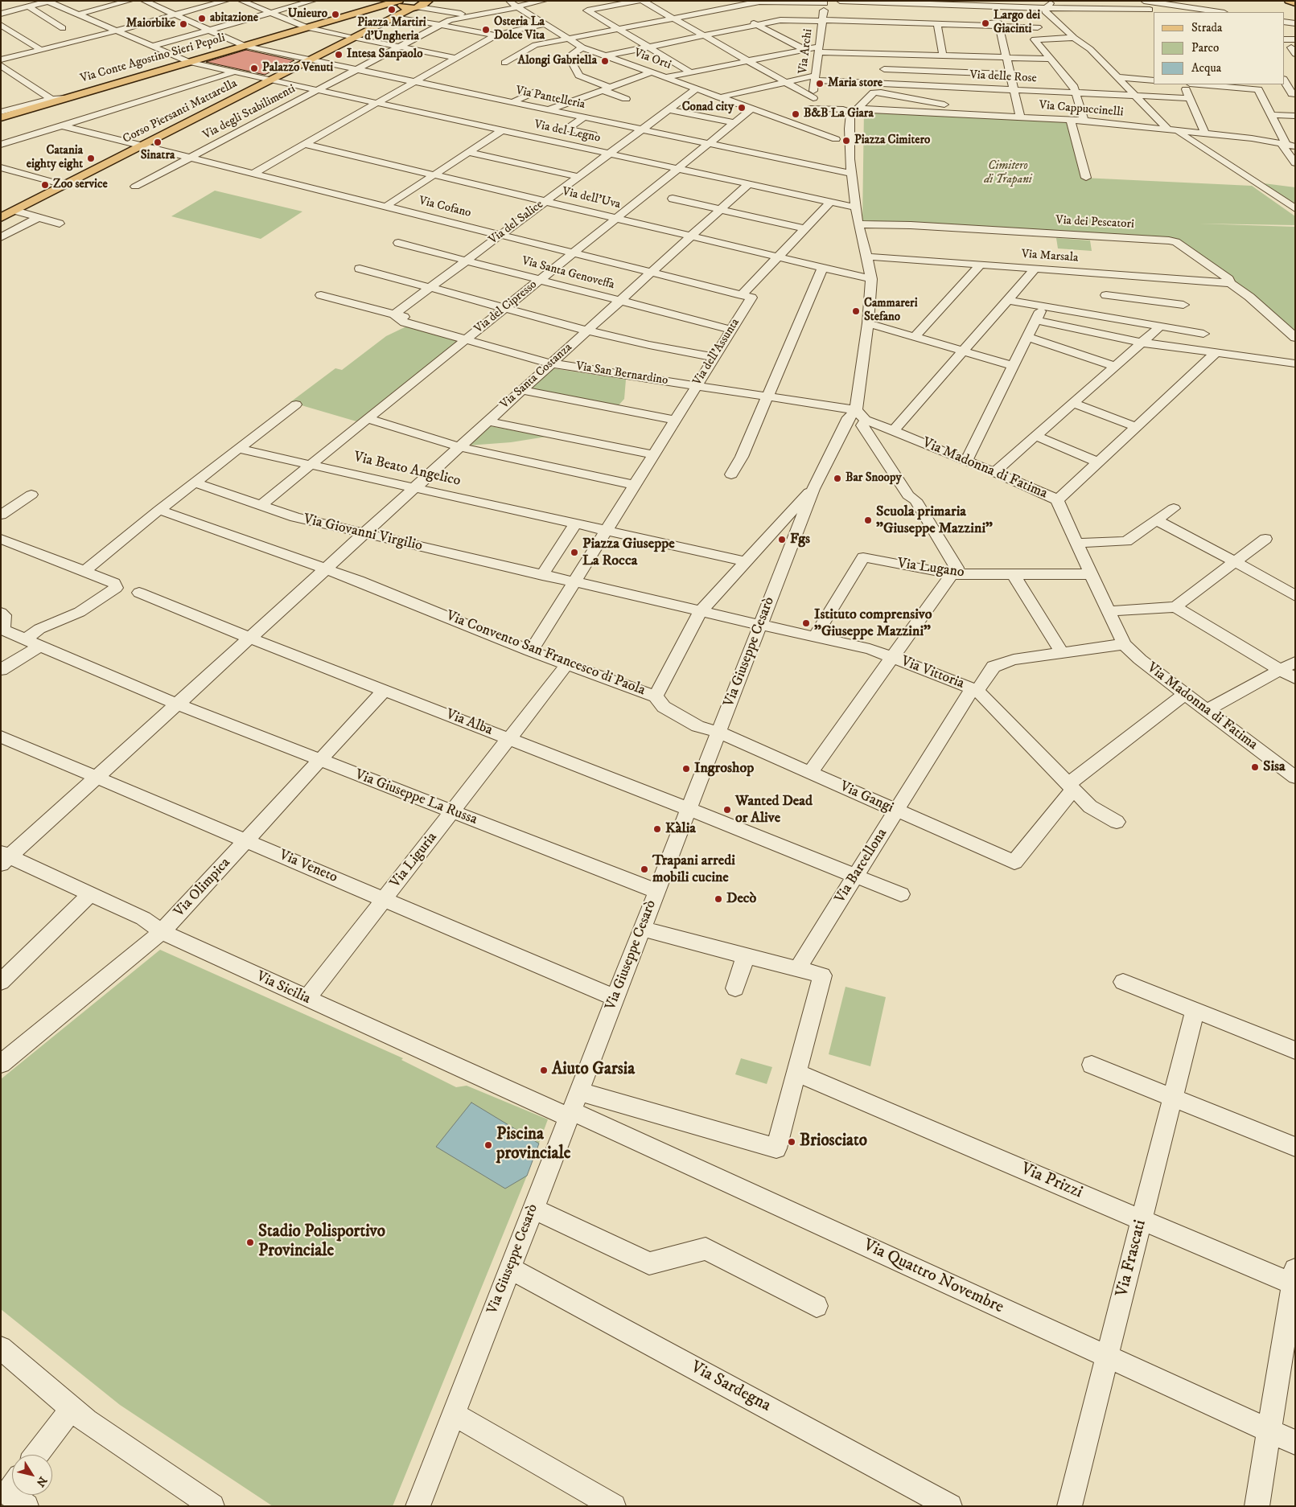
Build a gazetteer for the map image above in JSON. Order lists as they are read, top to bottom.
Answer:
{
  "streets": {
    "main road": ["Via Conte Agostino Sieri Pepoli", "Corso Piersanti Mattarella"],
    "street": [
      "Via Archi",
      "Via Orti",
      "Via delle Rose",
      "Via Pantelleria",
      "Via Cappuccinelli",
      "Via degli Stabilimenti",
      "Via del Legno",
      "Via dell'Uva",
      "Via Cofano",
      "Via del Salice",
      "Via dei Pescatori",
      "Via Marsala",
      "Via Santa Genoveffa",
      "Via del Cipresso",
      "Via dell'Assunta",
      "Via San Bernardino",
      "Via Santa Costanza",
      "Via Madonna di Fatima",
      "Via Beato Angelico",
      "Via Giovanni Virgilio",
      "Via Lugano",
      "Via Giuseppe Cesarò",
      "Via Convento San Francesco di Paola",
      "Via Vittoria",
      "Via Alba",
      "Via Giuseppe La Russa",
      "Via Gangi",
      "Via Liguria",
      "Via Barcellona",
      "Via Veneto",
      "Via Olimpica",
      "Via Sicilia",
      "Via Prizzi",
      "Via Frascati",
      "Via Quattro Novembre",
      "Via Sardegna"
    ]
  },
  "crossings": [
    ["Via Archi", "Via delle Rose"],
    ["Via Conte Agostino Sieri Pepoli", "Via Pantelleria"],
    ["Via Conte Agostino Sieri Pepoli", "Corso Piersanti Mattarella"],
    ["Via Conte Agostino Sieri Pepoli", "Via del Legno"],
    ["Via Orti", "Via delle Rose"],
    ["Via Orti", "Via del Salice"],
    ["Via Orti", "Via del Cipresso"],
    ["Via Pantelleria", "Corso Piersanti Mattarella"],
    ["Via Pantelleria", "Via degli Stabilimenti"],
    ["Via Pantelleria", "Via del Salice"],
    ["Via Pantelleria", "Via del Cipresso"],
    ["Corso Piersanti Mattarella", "Via del Legno"],
    ["Corso Piersanti Mattarella", "Via Cofano"],
    ["Via degli Stabilimenti", "Via del Legno"],
    ["Via degli Stabilimenti", "Via Cofano"],
    ["Via del Legno", "Via del Salice"],
    ["Via del Legno", "Via del Cipresso"],
    ["Via del Legno", "Via Santa Costanza"],
    ["Via dell'Uva", "Via del Salice"],
    ["Via dell'Uva", "Via del Cipresso"],
    ["Via dell'Uva", "Via Santa Costanza"],
    ["Via Cofano", "Via del Salice"],
    ["Via Cofano", "Via del Cipresso"],
    ["Via Cofano", "Via dell'Assunta"],
    ["Via Cofano", "Via Santa Costanza"],
    ["Via del Salice", "Via Santa Genoveffa"],
    ["Via del Salice", "Via San Bernardino"],
    ["Via dei Pescatori", "Via Marsala"],
    ["Via Santa Genoveffa", "Via del Cipresso"],
    ["Via Santa Genoveffa", "Via dell'Assunta"],
    ["Via Santa Genoveffa", "Via Santa Costanza"],
    ["Via del Cipresso", "Via San Bernardino"],
    ["Via del Cipresso", "Via Beato Angelico"],
    ["Via del Cipresso", "Via Giovanni Virgilio"],
    ["Via dell'Assunta", "Via San Bernardino"],
    ["Via dell'Assunta", "Via Beato Angelico"],
    ["Via dell'Assunta", "Via Giovanni Virgilio"],
    ["Via San Bernardino", "Via Santa Costanza"],
    ["Via San Bernardino", "Via Madonna di Fatima"],
    ["Via San Bernardino", "Via Giuseppe Cesarò"],
    ["Via Santa Costanza", "Via Beato Angelico"],
    ["Via Santa Costanza", "Via Giovanni Virgilio"],
    ["Via Santa Costanza", "Via Convento San Francesco di Paola"],
    ["Via Santa Costanza", "Via Alba"],
    ["Via Santa Costanza", "Via Giuseppe La Russa"],
    ["Via Santa Costanza", "Via Veneto"],
    ["Via Santa Costanza", "Via Sicilia"],
    ["Via Madonna di Fatima", "Via Lugano"],
    ["Via Madonna di Fatima", "Via Giuseppe Cesarò"],
    ["Via Madonna di Fatima", "Via Barcellona"],
    ["Via Lugano", "Via Vittoria"],
    ["Via Giuseppe Cesarò", "Via Convento San Francesco di Paola"],
    ["Via Giuseppe Cesarò", "Via Vittoria"],
    ["Via Giuseppe Cesarò", "Via Alba"],
    ["Via Giuseppe Cesarò", "Via Giuseppe La Russa"],
    ["Via Giuseppe Cesarò", "Via Gangi"],
    ["Via Giuseppe Cesarò", "Via Veneto"],
    ["Via Giuseppe Cesarò", "Via Sicilia"],
    ["Via Giuseppe Cesarò", "Via Quattro Novembre"],
    ["Via Giuseppe Cesarò", "Via Sardegna"],
    ["Via Convento San Francesco di Paola", "Via Vittoria"],
    ["Via Convento San Francesco di Paola", "Via Gangi"],
    ["Via Convento San Francesco di Paola", "Via Liguria"],
    ["Via Vittoria", "Via Gangi"],
    ["Via Vittoria", "Via Barcellona"],
    ["Via Alba", "Via Liguria"],
    ["Via Alba", "Via Barcellona"],
    ["Via Alba", "Via Olimpica"],
    ["Via Giuseppe La Russa", "Via Liguria"],
    ["Via Giuseppe La Russa", "Via Olimpica"],
    ["Via Gangi", "Via Barcellona"],
    ["Via Liguria", "Via Veneto"],
    ["Via Liguria", "Via Sicilia"],
    ["Via Veneto", "Via Olimpica"],
    ["Via Olimpica", "Via Sicilia"],
    ["Via Sicilia", "Via Quattro Novembre"],
    ["Via Prizzi", "Via Frascati"],
    ["Via Frascati", "Via Quattro Novembre"]
  ],
  "parks": ["Cimitero di Trapani"],
  "places": [
    "Piazza Martiri d'Ungheria",
    "Unieuro",
    "abitazione",
    "Largo dei Giacinti",
    "Maiorbike",
    "Osteria La Dolce Vita",
    "Intesa Sanpaolo",
    "Alongi Gabriella",
    "Palazzo Venuti",
    "Maria store",
    "Conad city",
    "B&B La Giara",
    "Piazza Cimitero",
    "Sinatra",
    "Catania eighty eight",
    "Zoo service",
    "Cammareri Stefano",
    "Bar Snoopy",
    "Scuola primaria \"Giuseppe Mazzini\"",
    "Fgs",
    "Piazza Giuseppe La Rocca",
    "Istituto comprensivo \"Giuseppe Mazzini\"",
    "Sisa",
    "Ingroshop",
    "Wanted Dead or Alive",
    "Kàlia",
    "Trapani arredi mobili cucine",
    "Decò",
    "Aiuto Garsia",
    "Briosciato",
    "Piscina provinciale",
    "Stadio Polisportivo Provinciale"
  ],
  "legend": ["Strada", "Parco", "Acqua"],
  "north": "bottom right"
}
